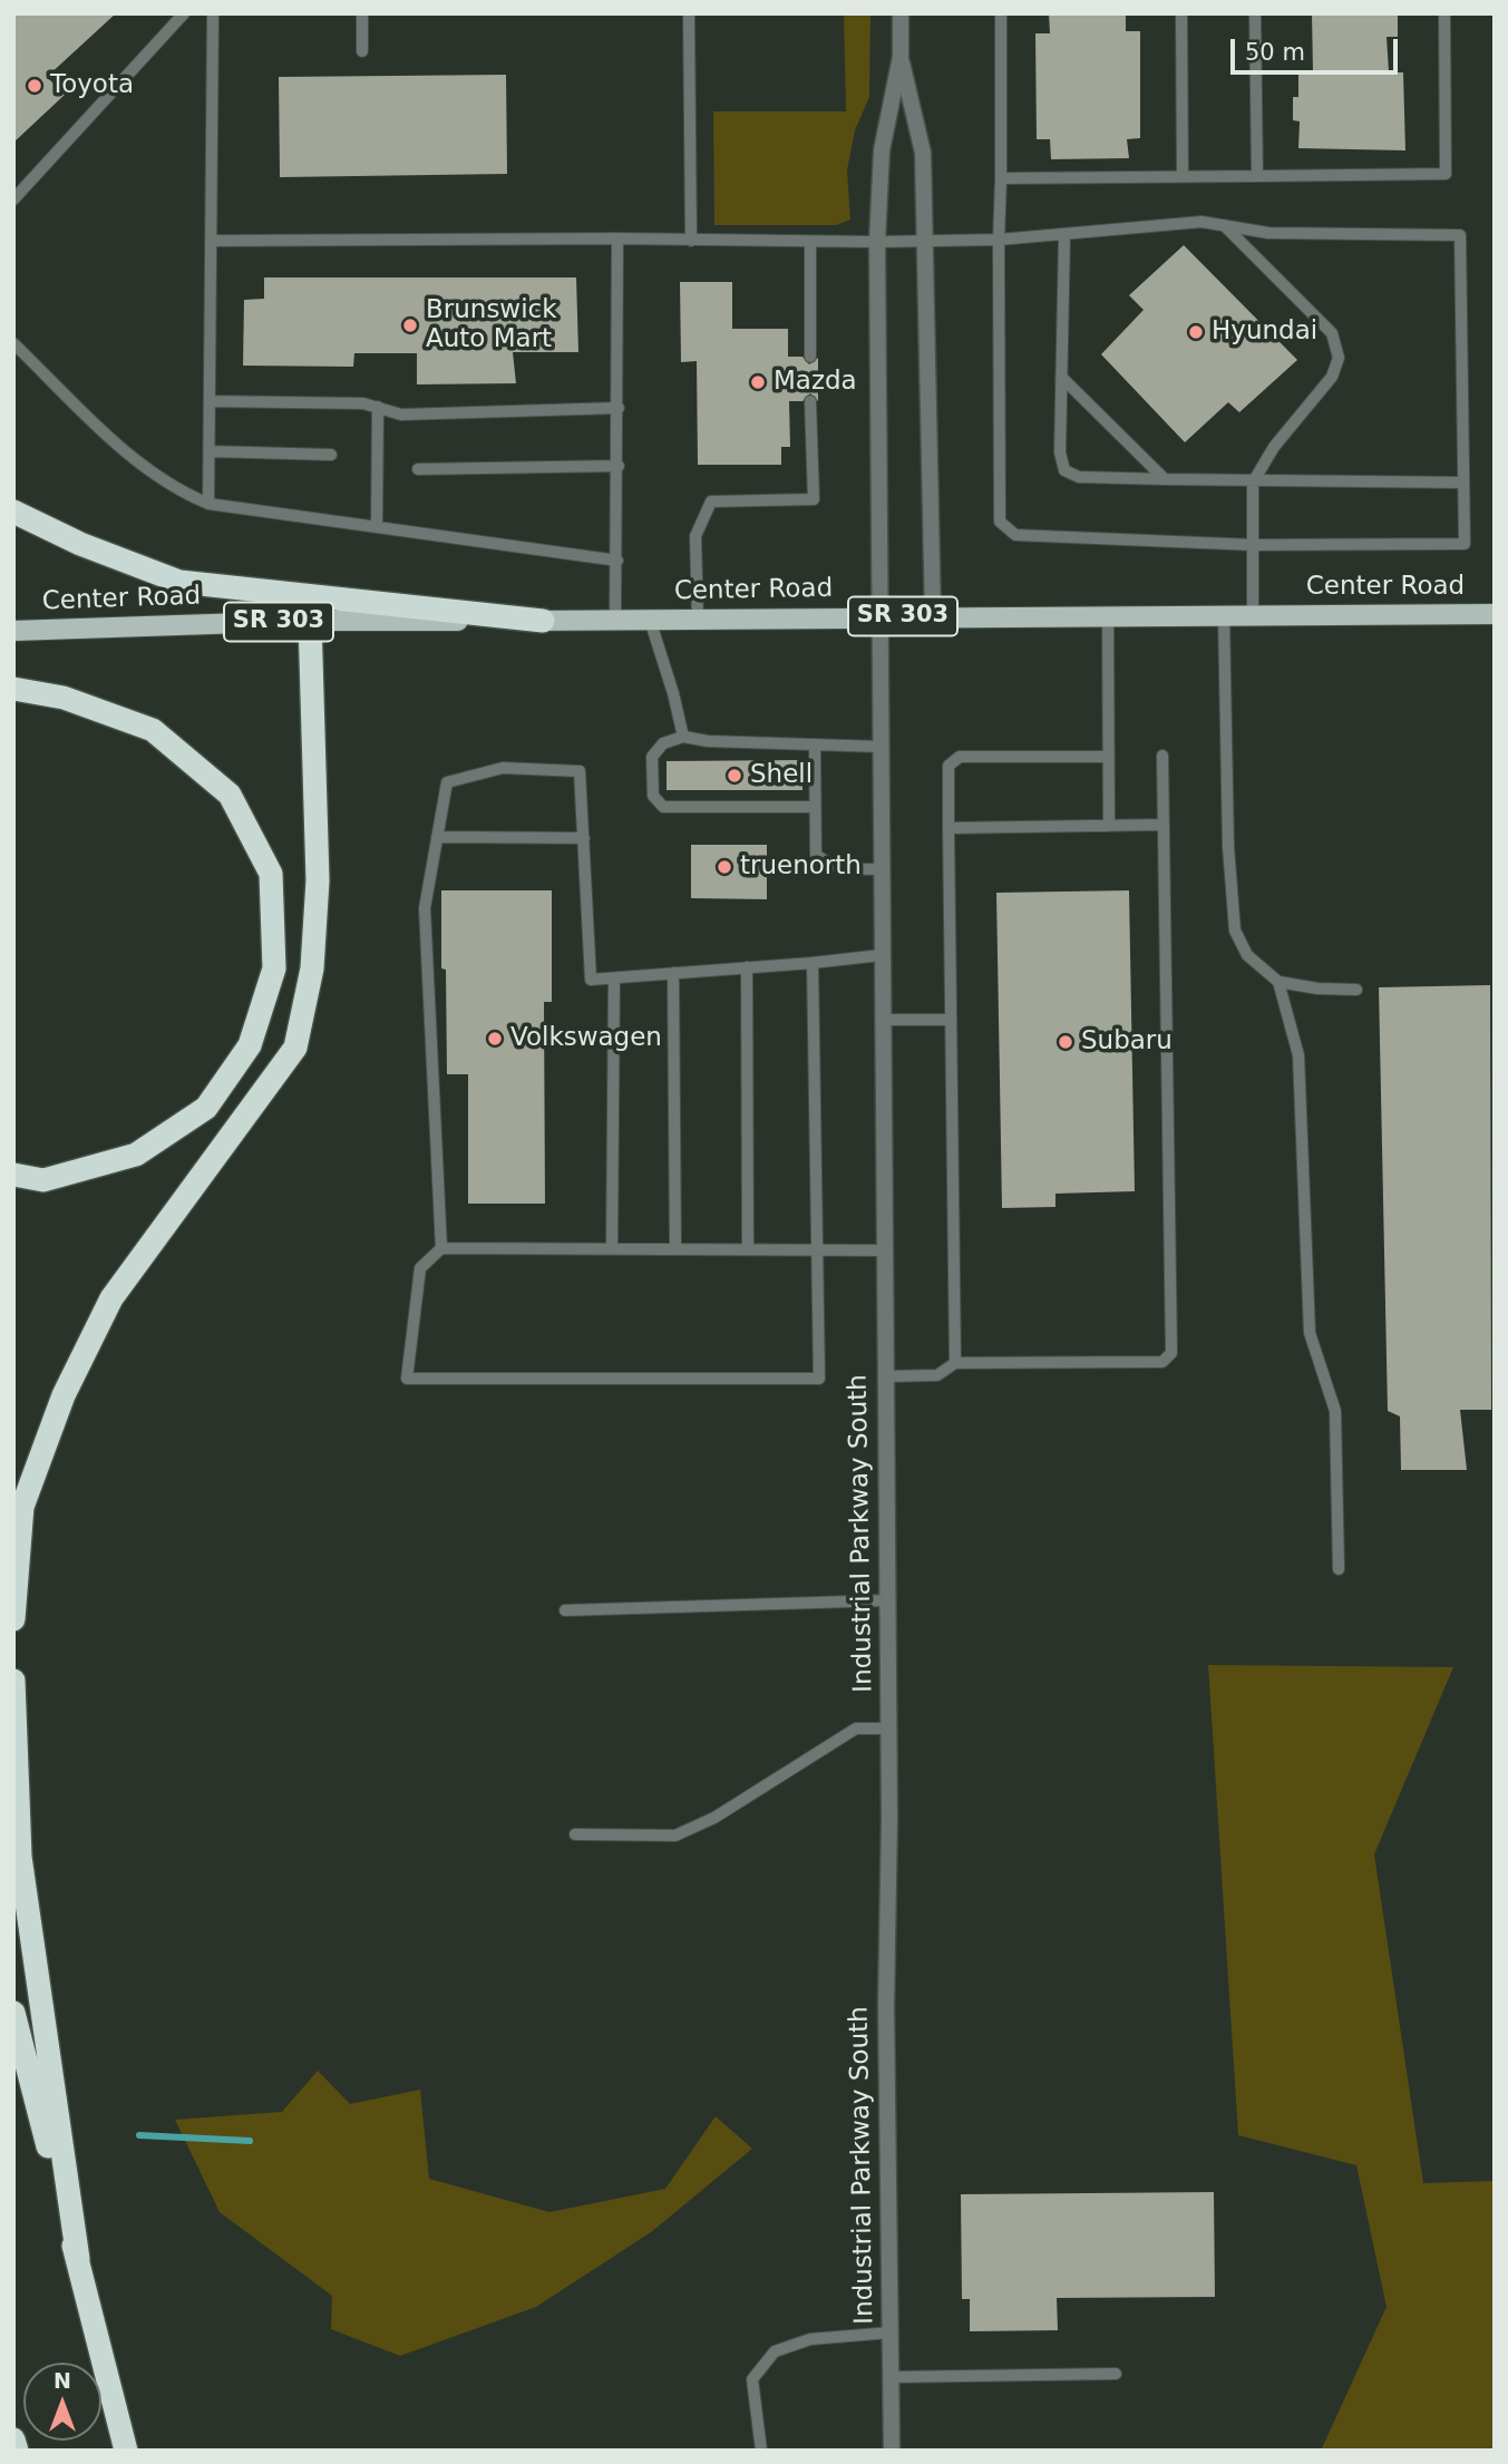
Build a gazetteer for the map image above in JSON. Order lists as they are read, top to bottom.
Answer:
{
  "streets": {
    "main road": ["Center Road", "SR 303"],
    "street": ["Industrial Parkway South"]
  },
  "crossings": [
    ["Center Road", "Industrial Parkway South"]
  ],
  "places": [
    "Toyota",
    "Brunswick Auto Mart",
    "Hyundai",
    "Mazda",
    "Shell",
    "truenorth",
    "Volkswagen",
    "Subaru"
  ],
  "scale_bar": "50 m",
  "north": "top"
}
